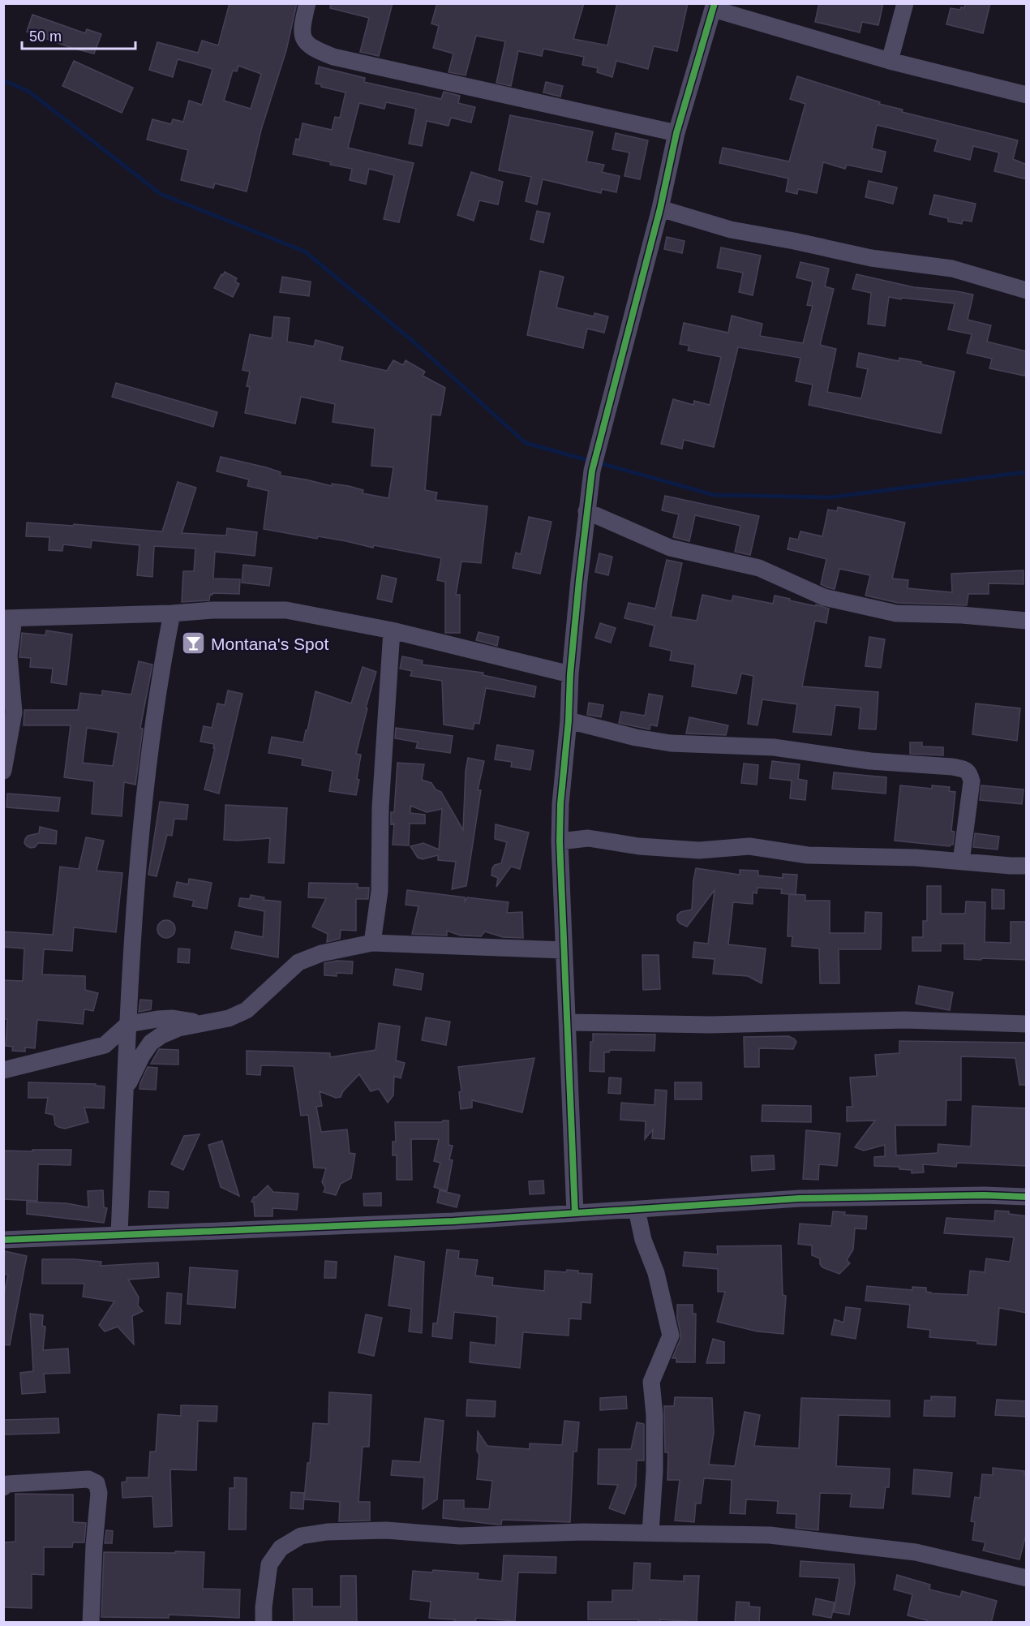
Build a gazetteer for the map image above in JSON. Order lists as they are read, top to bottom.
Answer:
{
  "places": {
    "bar": ["Montana's Spot"]
  },
  "scale_bar": "50 m"
}
